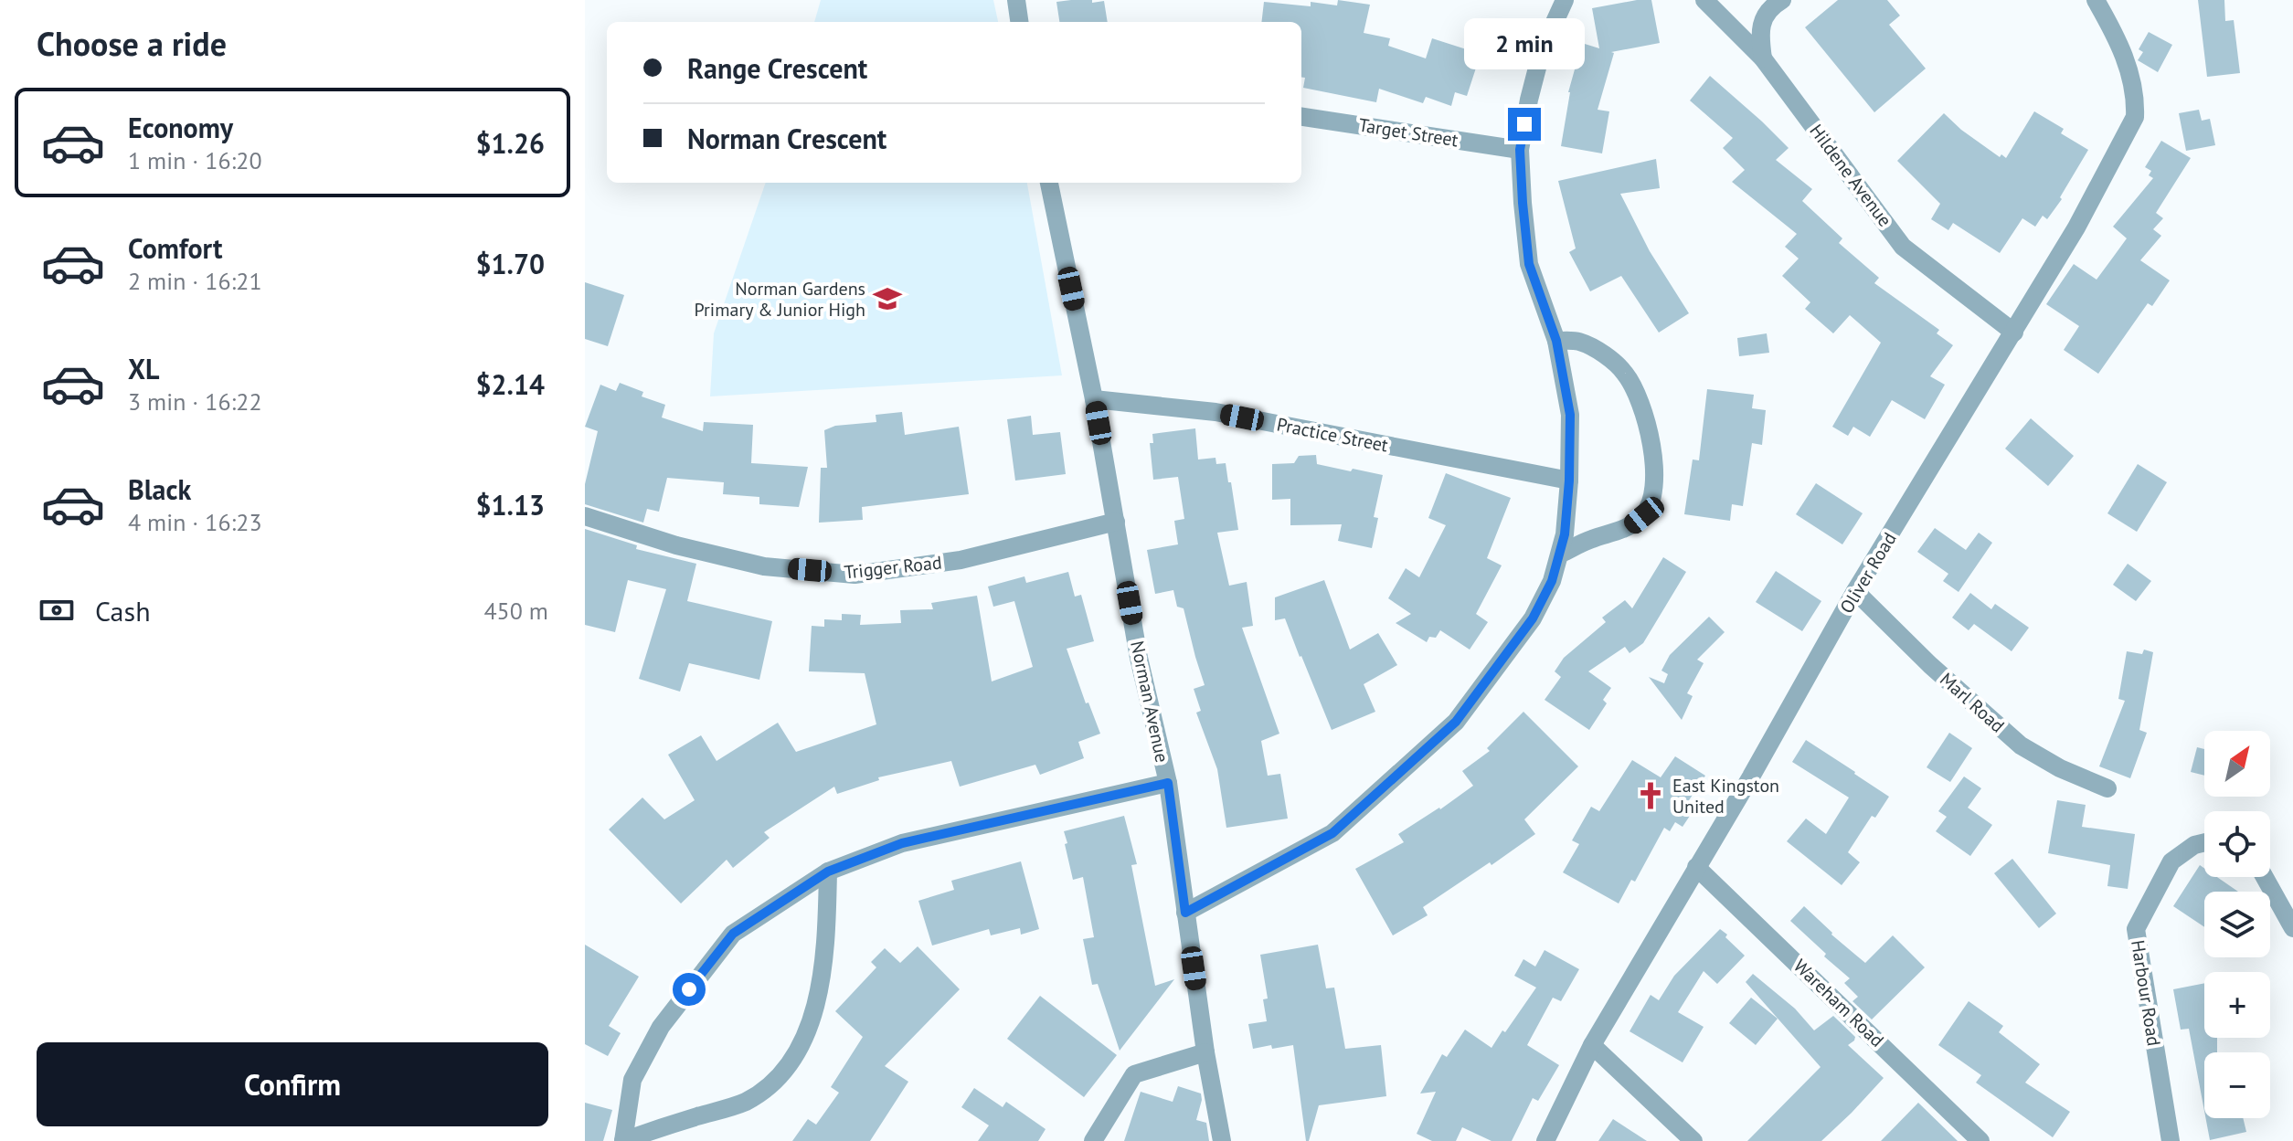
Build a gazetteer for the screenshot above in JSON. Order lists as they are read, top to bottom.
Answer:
{
  "streets": {
    "street": [
      "Target Street",
      "Hildene Avenue",
      "Practice Street",
      "Trigger Road",
      "Oliver Road",
      "Norman Avenue",
      "Marl Road",
      "Harbour Road",
      "Wareham Road"
    ]
  },
  "crossings": [
    ["Hildene Avenue", "Oliver Road"],
    ["Practice Street", "Norman Avenue"],
    ["Trigger Road", "Norman Avenue"],
    ["Oliver Road", "Marl Road"],
    ["Oliver Road", "Wareham Road"]
  ],
  "places": {
    "school or university": ["Norman Gardens Primary & Junior High"],
    "church": ["East Kingston United"]
  },
  "north": "top right",
  "page": {
    "heading": "Choose a ride",
    "bubble": "2 min",
    "banner": ["Range Crescent", "Norman Crescent"],
    "list": [
      {
        "name": "Economy",
        "note": "1 min · 16:20",
        "value": "$1.26"
      },
      {
        "name": "Comfort",
        "note": "2 min · 16:21",
        "value": "$1.70"
      },
      {
        "name": "XL",
        "note": "3 min · 16:22",
        "value": "$2.14"
      },
      {
        "name": "Black",
        "note": "4 min · 16:23",
        "value": "$1.13"
      }
    ],
    "pay": ["Cash", "450 m"],
    "map_buttons": ["+", "−"],
    "buttons": "Confirm"
  }
}
